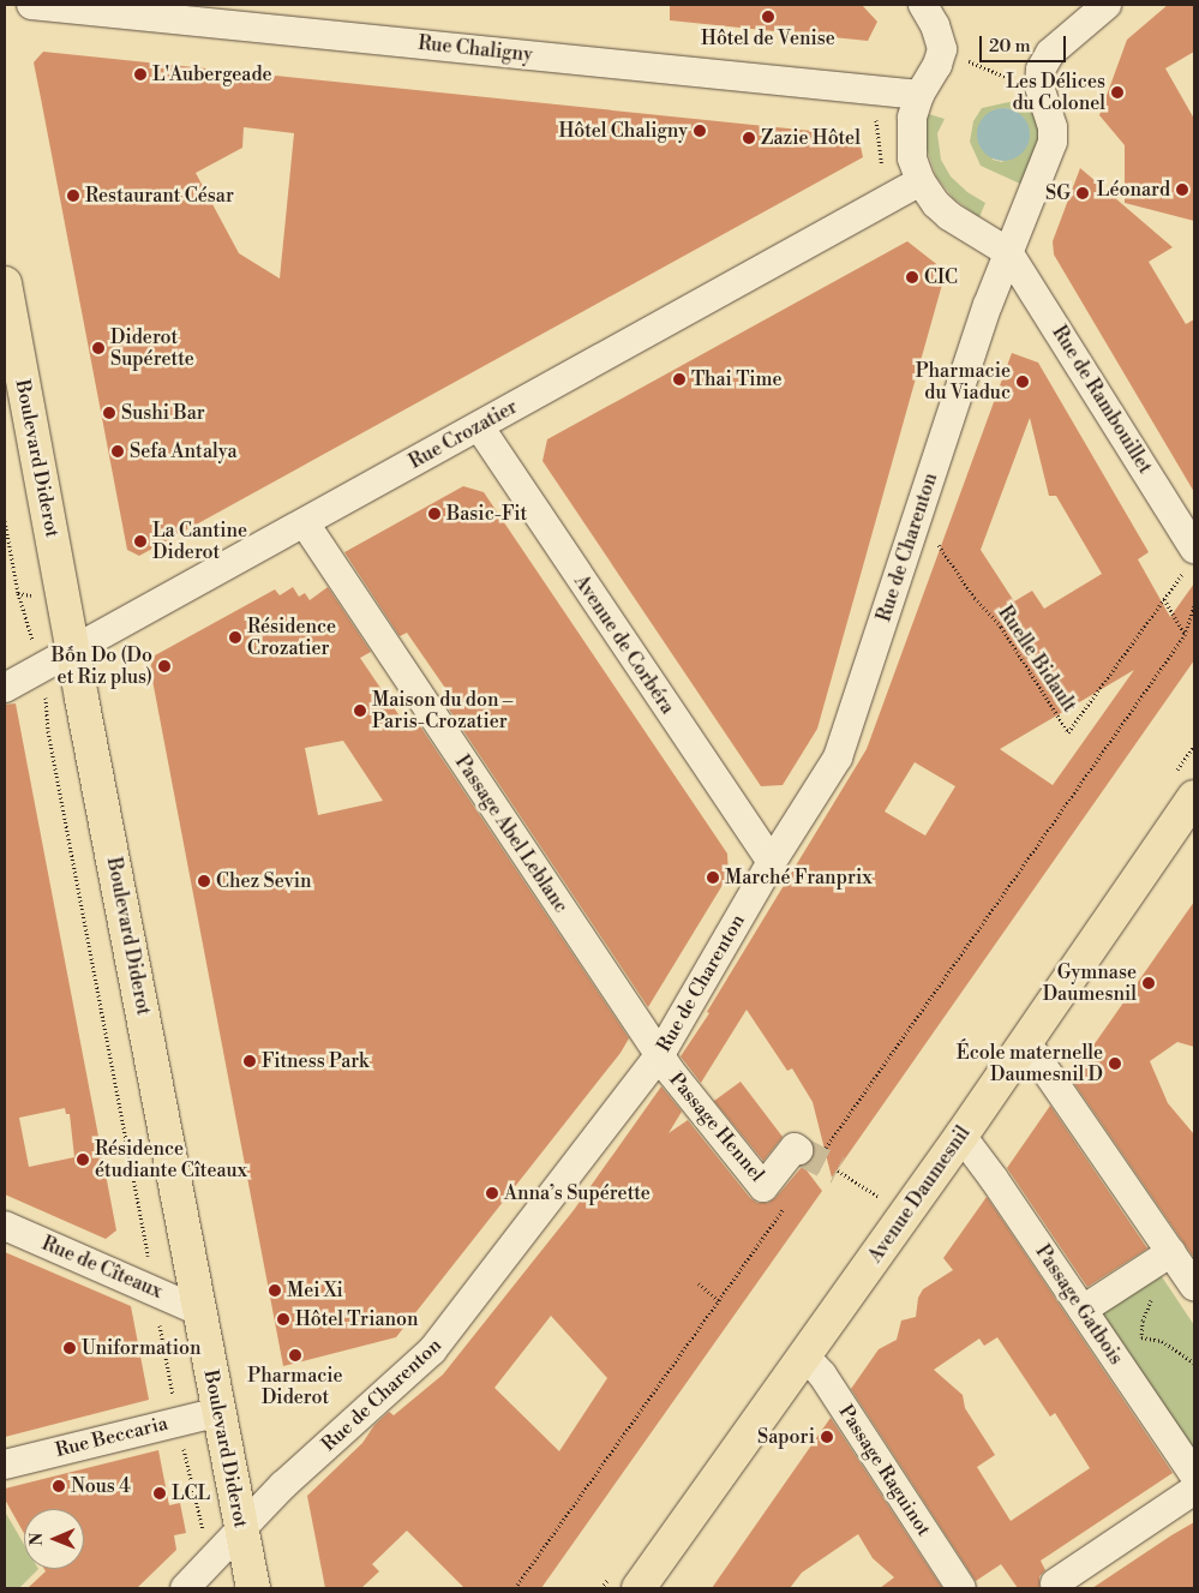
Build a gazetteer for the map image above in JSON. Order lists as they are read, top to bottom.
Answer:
{
  "streets": {
    "main road": ["Boulevard Diderot", "Avenue Daumesnil"],
    "street": [
      "Rue Chaligny",
      "Rue de Rambouillet",
      "Rue Crozatier",
      "Rue de Charenton",
      "Avenue de Corbéra",
      "Passage Abel Leblanc",
      "Passage Hennel",
      "Rue de Cîteaux",
      "Passage Gatbois",
      "Rue Beccaria",
      "Passage Raguinot"
    ],
    "path": ["Ruelle Bidault"]
  },
  "crossings": [
    ["Rue de Rambouillet", "Rue de Charenton"],
    ["Rue de Rambouillet", "Ruelle Bidault"],
    ["Rue Crozatier", "Boulevard Diderot"],
    ["Rue Crozatier", "Avenue de Corbéra"],
    ["Rue Crozatier", "Passage Abel Leblanc"],
    ["Boulevard Diderot", "Rue de Charenton"],
    ["Boulevard Diderot", "Rue de Cîteaux"],
    ["Boulevard Diderot", "Rue Beccaria"],
    ["Rue de Charenton", "Avenue de Corbéra"],
    ["Rue de Charenton", "Ruelle Bidault"],
    ["Rue de Charenton", "Passage Abel Leblanc"],
    ["Rue de Charenton", "Passage Hennel"],
    ["Passage Abel Leblanc", "Passage Hennel"],
    ["Avenue Daumesnil", "Passage Gatbois"],
    ["Avenue Daumesnil", "Passage Raguinot"]
  ],
  "places": [
    "Hôtel de Venise",
    "L'Aubergeade",
    "Les Délices du Colonel",
    "Hôtel Chaligny",
    "Zazie Hôtel",
    "Léonard",
    "SG",
    "Restaurant César",
    "CIC",
    "Diderot Supérette",
    "Thai Time",
    "Pharmacie du Viaduc",
    "Sushi Bar",
    "Sefa Antalya",
    "Basic-Fit",
    "La Cantine Diderot",
    "Résidence Crozatier",
    "Bốn Do (Do et Riz plus)",
    "Maison du don – Paris-Crozatier",
    "Marché Franprix",
    "Chez Sevin",
    "Gymnase Daumesnil",
    "Fitness Park",
    "École maternelle Daumesnil D",
    "Résidence étudiante Cîteaux",
    "Anna’s Supérette",
    "Mei Xi",
    "Hôtel Trianon",
    "Uniformation",
    "Pharmacie Diderot",
    "Sapori",
    "Nous 4",
    "LCL"
  ],
  "scale_bar": "20 m",
  "north": "left"
}
